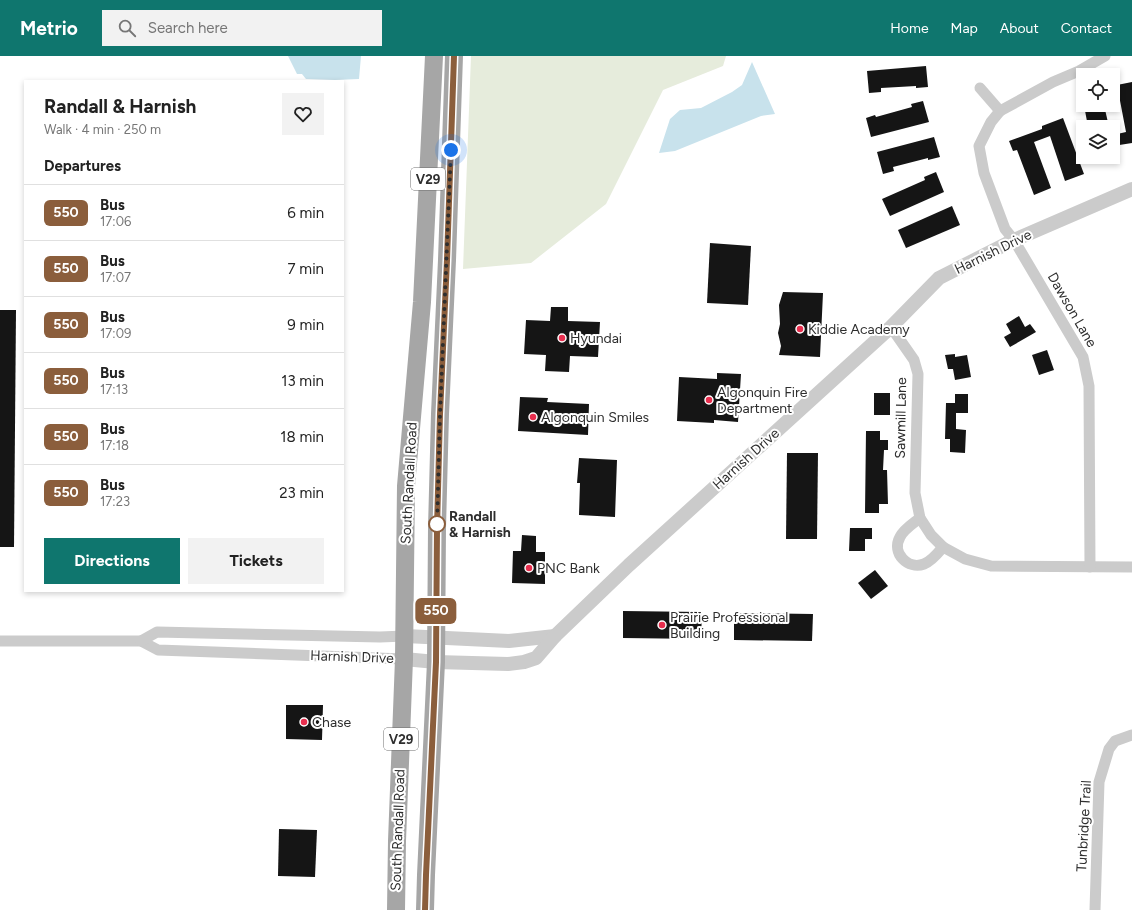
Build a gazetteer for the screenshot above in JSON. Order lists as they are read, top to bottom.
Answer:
{
  "streets": {
    "main road": ["V29", "South Randall Road"],
    "street": [
      "Harnish Drive",
      "Dawson Lane",
      "Sawmill Lane",
      "Tunbridge Trail"
    ]
  },
  "crossings": [
    ["Harnish Drive", "Dawson Lane"],
    ["Harnish Drive", "Sawmill Lane"],
    ["Harnish Drive", "South Randall Road"],
    ["Dawson Lane", "Sawmill Lane"]
  ],
  "places": [
    "Kiddie Academy",
    "Hyundai",
    "Algonquin Fire Department",
    "Algonquin Smiles",
    "Randall & Harnish",
    "PNC Bank",
    "Prairie Professional Building",
    "Chase"
  ],
  "lines": ["bus line 550"],
  "page": {
    "header": "Metrio",
    "search": "Search here",
    "nav": [
      "Home",
      "Map",
      "About",
      "Contact"
    ],
    "on_map": "550",
    "heading": [
      ["Randall & Harnish", "Walk · 4 min · 250 m"],
      "Departures"
    ],
    "list": [
      {
        "mark": "550",
        "name": "Bus",
        "note": "17:06",
        "value": "6 min"
      },
      {
        "mark": "550",
        "name": "Bus",
        "note": "17:07",
        "value": "7 min"
      },
      {
        "mark": "550",
        "name": "Bus",
        "note": "17:09",
        "value": "9 min"
      },
      {
        "mark": "550",
        "name": "Bus",
        "note": "17:13",
        "value": "13 min"
      },
      {
        "mark": "550",
        "name": "Bus",
        "note": "17:18",
        "value": "18 min"
      },
      {
        "mark": "550",
        "name": "Bus",
        "note": "17:23",
        "value": "23 min"
      }
    ],
    "buttons": ["Directions", "Tickets"]
  }
}
